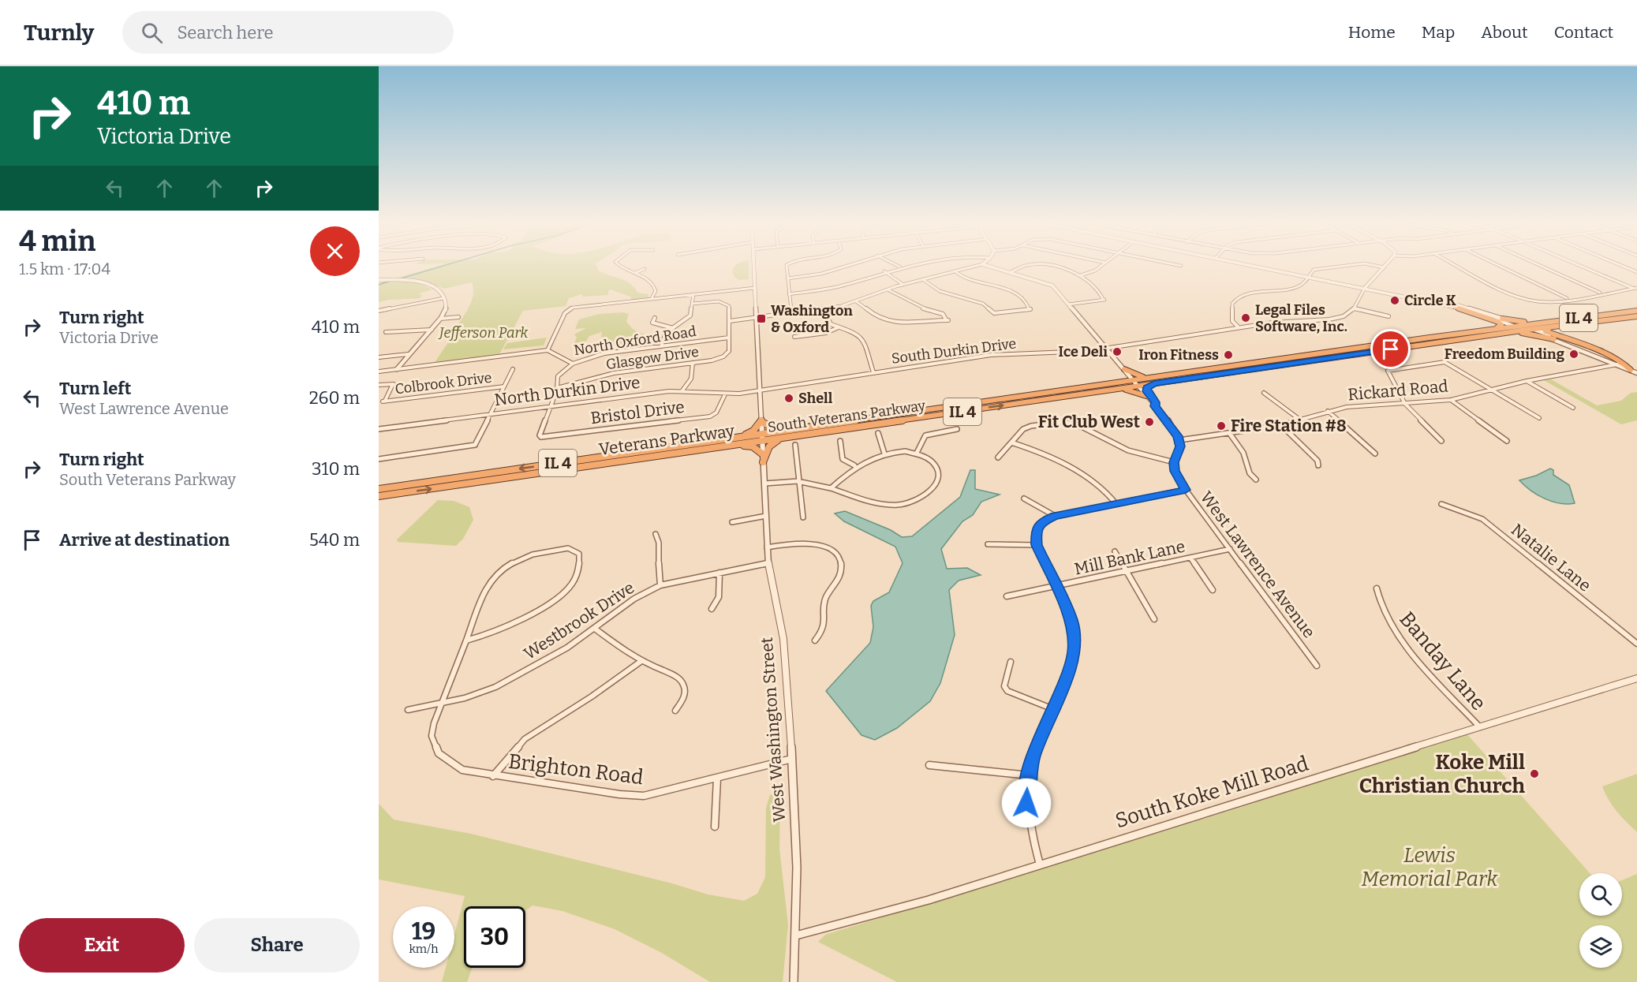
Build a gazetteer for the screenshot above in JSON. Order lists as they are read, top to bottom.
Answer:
{
  "streets": {
    "highway": ["IL 4", "South Veterans Parkway", "Veterans Parkway"],
    "street": [
      "North Oxford Road",
      "South Durkin Drive",
      "Glasgow Drive",
      "Colbrook Drive",
      "Rickard Road",
      "North Durkin Drive",
      "Bristol Drive",
      "Mill Bank Lane",
      "Natalie Lane",
      "West Lawrence Avenue",
      "Westbrook Drive",
      "Banday Lane",
      "West Washington Street",
      "Brighton Road",
      "South Koke Mill Road"
    ]
  },
  "crossings": [
    ["North Oxford Road", "Glasgow Drive"],
    ["South Durkin Drive", "North Durkin Drive"],
    ["South Durkin Drive", "West Washington Street"],
    ["North Durkin Drive", "Bristol Drive"],
    ["North Durkin Drive", "West Washington Street"],
    ["South Veterans Parkway", "Veterans Parkway"],
    ["South Veterans Parkway", "West Washington Street"],
    ["Veterans Parkway", "West Washington Street"],
    ["Mill Bank Lane", "West Lawrence Avenue"],
    ["Westbrook Drive", "West Washington Street"],
    ["Westbrook Drive", "Brighton Road"],
    ["Banday Lane", "South Koke Mill Road"],
    ["West Washington Street", "Brighton Road"],
    ["West Washington Street", "South Koke Mill Road"]
  ],
  "parks": ["Jefferson Park", "Lewis Memorial Park"],
  "places": {
    "other": [
      "Circle K",
      "Legal Files Software, Inc.",
      "Ice Deli",
      "Freedom Building",
      "Iron Fitness",
      "Shell",
      "Fit Club West",
      "Fire Station #8",
      "Koke Mill Christian Church"
    ],
    "transit": ["Washington & Oxford"]
  },
  "page": {
    "header": "Turnly",
    "search": "Search here",
    "nav": [
      "Home",
      "Map",
      "About",
      "Contact"
    ],
    "turn": ["410 m", "Victoria Drive"],
    "heading": ["4 min", "1.5 km · 17:04"],
    "list": [
      {
        "name": "Turn right",
        "note": "Victoria Drive",
        "value": "410 m"
      },
      {
        "name": "Turn left",
        "note": "West Lawrence Avenue",
        "value": "260 m"
      },
      {
        "name": "Turn right",
        "note": "South Veterans Parkway",
        "value": "310 m"
      },
      {
        "name": "Arrive at destination",
        "value": "540 m"
      }
    ],
    "speed": "19 km/h",
    "limit": "30",
    "buttons": ["Exit", "Share"]
  }
}
